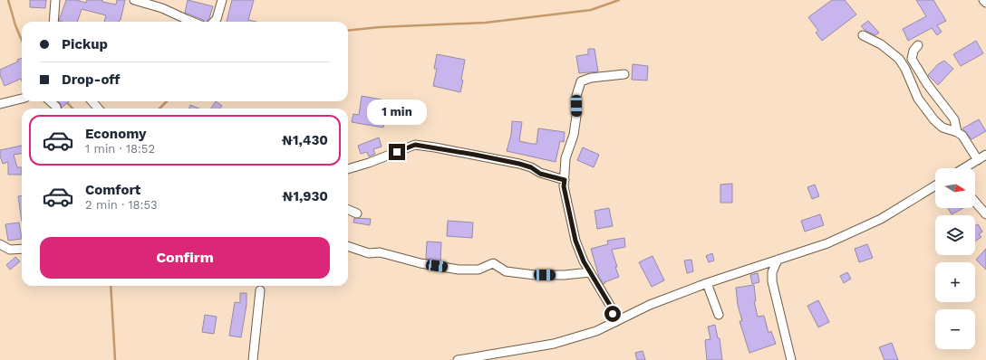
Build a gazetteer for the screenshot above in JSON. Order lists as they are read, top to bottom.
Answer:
{
  "north": "right",
  "page": {
    "banner": ["Pickup", "Drop-off"],
    "bubble": "1 min",
    "list": [
      {
        "name": "Economy",
        "note": "1 min · 18:52",
        "value": "₦1,430"
      },
      {
        "name": "Comfort",
        "note": "2 min · 18:53",
        "value": "₦1,930"
      }
    ],
    "map_buttons": ["+", "−"],
    "buttons": "Confirm"
  }
}
